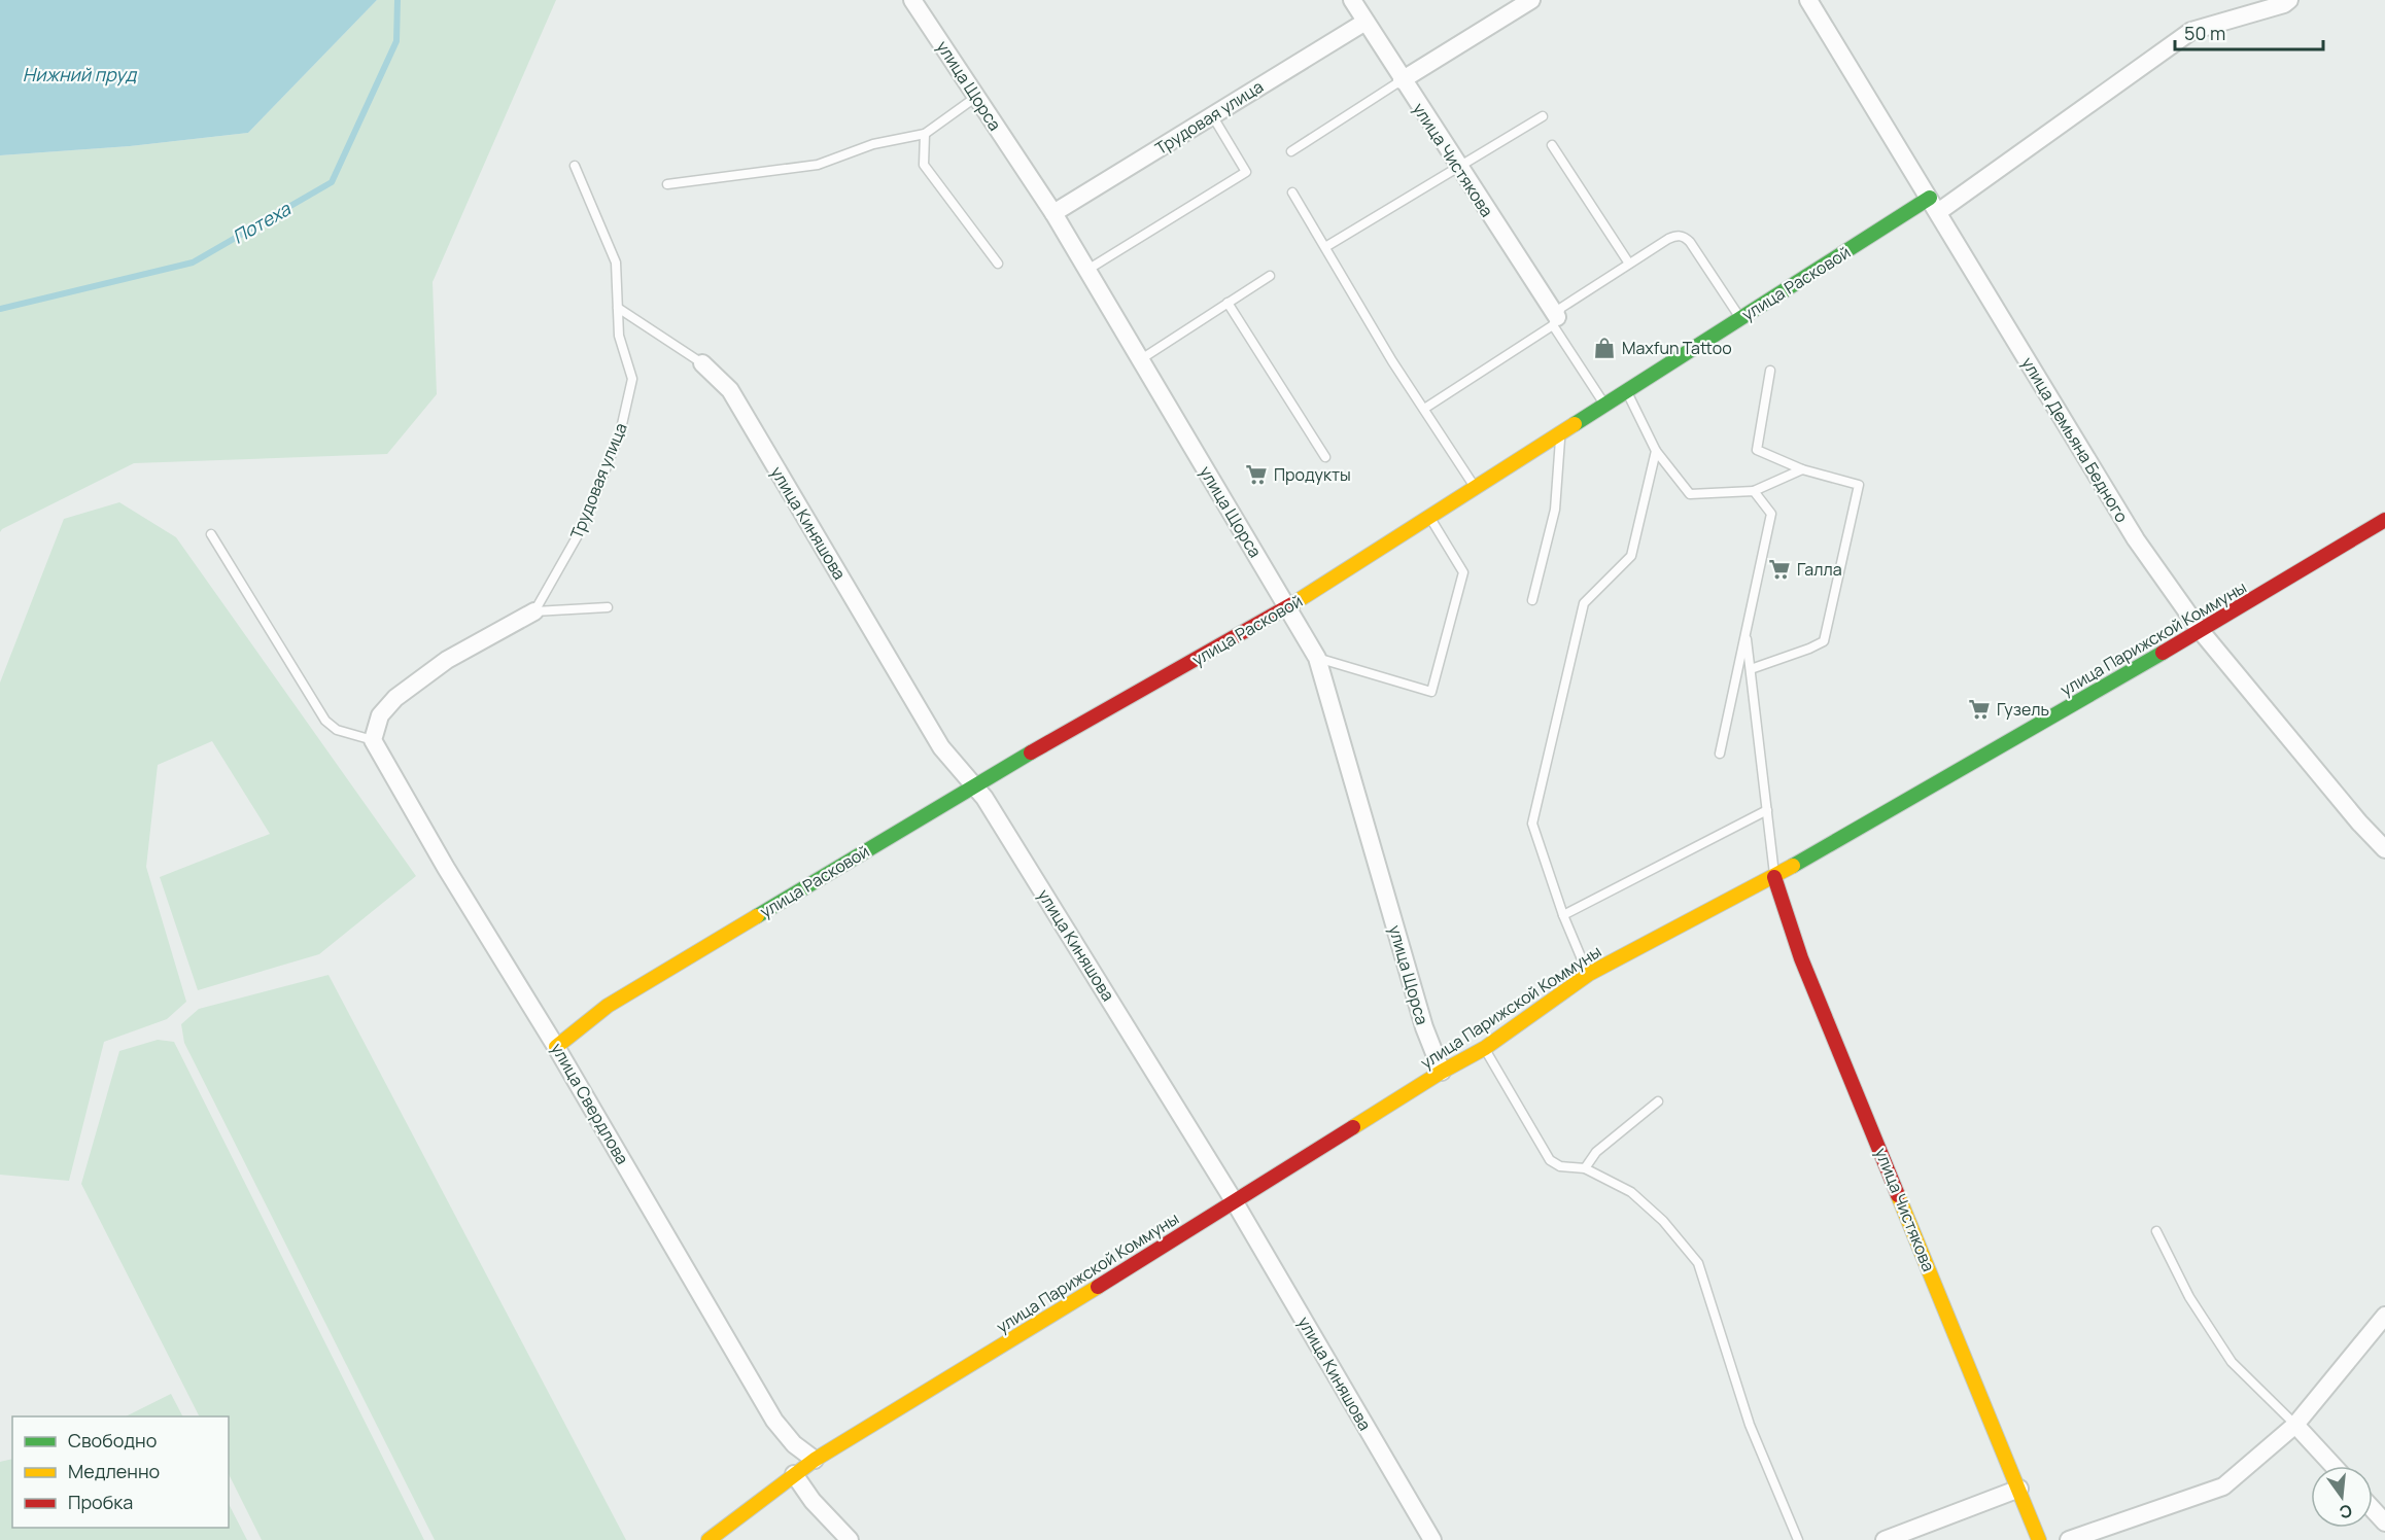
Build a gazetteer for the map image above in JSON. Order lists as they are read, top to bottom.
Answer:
{
  "streets": {
    "street": [
      "улица Щорса",
      "Трудовая улица",
      "улица Чистякова",
      "улица Расковой",
      "улица Демьяна Бедного",
      "улица Киняшова",
      "улица Парижской Коммуны",
      "улица Свердлова"
    ]
  },
  "crossings": [
    ["улица Щорса", "Трудовая улица"],
    ["улица Щорса", "улица Расковой"],
    ["улица Щорса", "улица Парижской Коммуны"],
    ["Трудовая улица", "улица Чистякова"],
    ["улица Чистякова", "улица Парижской Коммуны"],
    ["улица Расковой", "улица Демьяна Бедного"],
    ["улица Расковой", "улица Киняшова"],
    ["улица Расковой", "улица Свердлова"],
    ["улица Демьяна Бедного", "улица Парижской Коммуны"],
    ["улица Киняшова", "улица Парижской Коммуны"],
    ["улица Парижской Коммуны", "улица Свердлова"]
  ],
  "water": ["Нижний пруд", "Потеха"],
  "places": {
    "shop": ["Maxfun Tattoo"],
    "supermarket": ["Продукты", "Галла", "Гузель"]
  },
  "legend": ["Свободно", "Медленно", "Пробка"],
  "scale_bar": "50 m",
  "north": "bottom"
}
